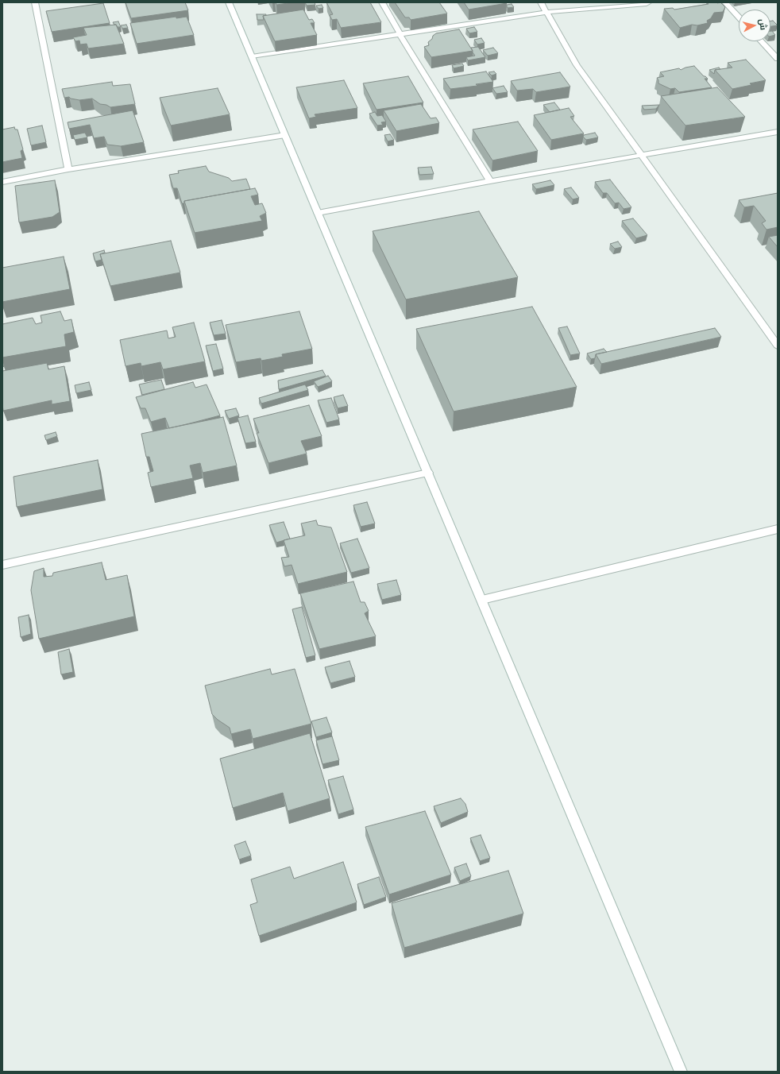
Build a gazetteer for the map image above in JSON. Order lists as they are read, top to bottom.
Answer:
{
  "north": "right"
}
